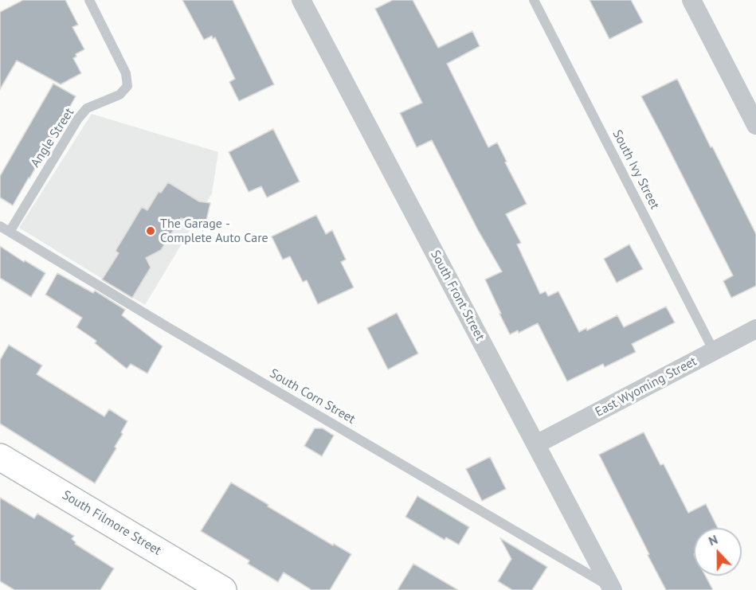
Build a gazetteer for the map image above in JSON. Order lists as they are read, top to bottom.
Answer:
{
  "streets": {
    "street": ["South Front Street", "East Wyoming Street", "South Filmore Street"],
    "lane": ["Angle Street", "South Ivy Street", "South Corn Street"]
  },
  "crossings": [
    ["Angle Street", "South Corn Street"],
    ["South Ivy Street", "East Wyoming Street"],
    ["South Front Street", "East Wyoming Street"],
    ["South Front Street", "South Corn Street"]
  ],
  "places": ["The Garage - Complete Auto Care"],
  "north": "top"
}
